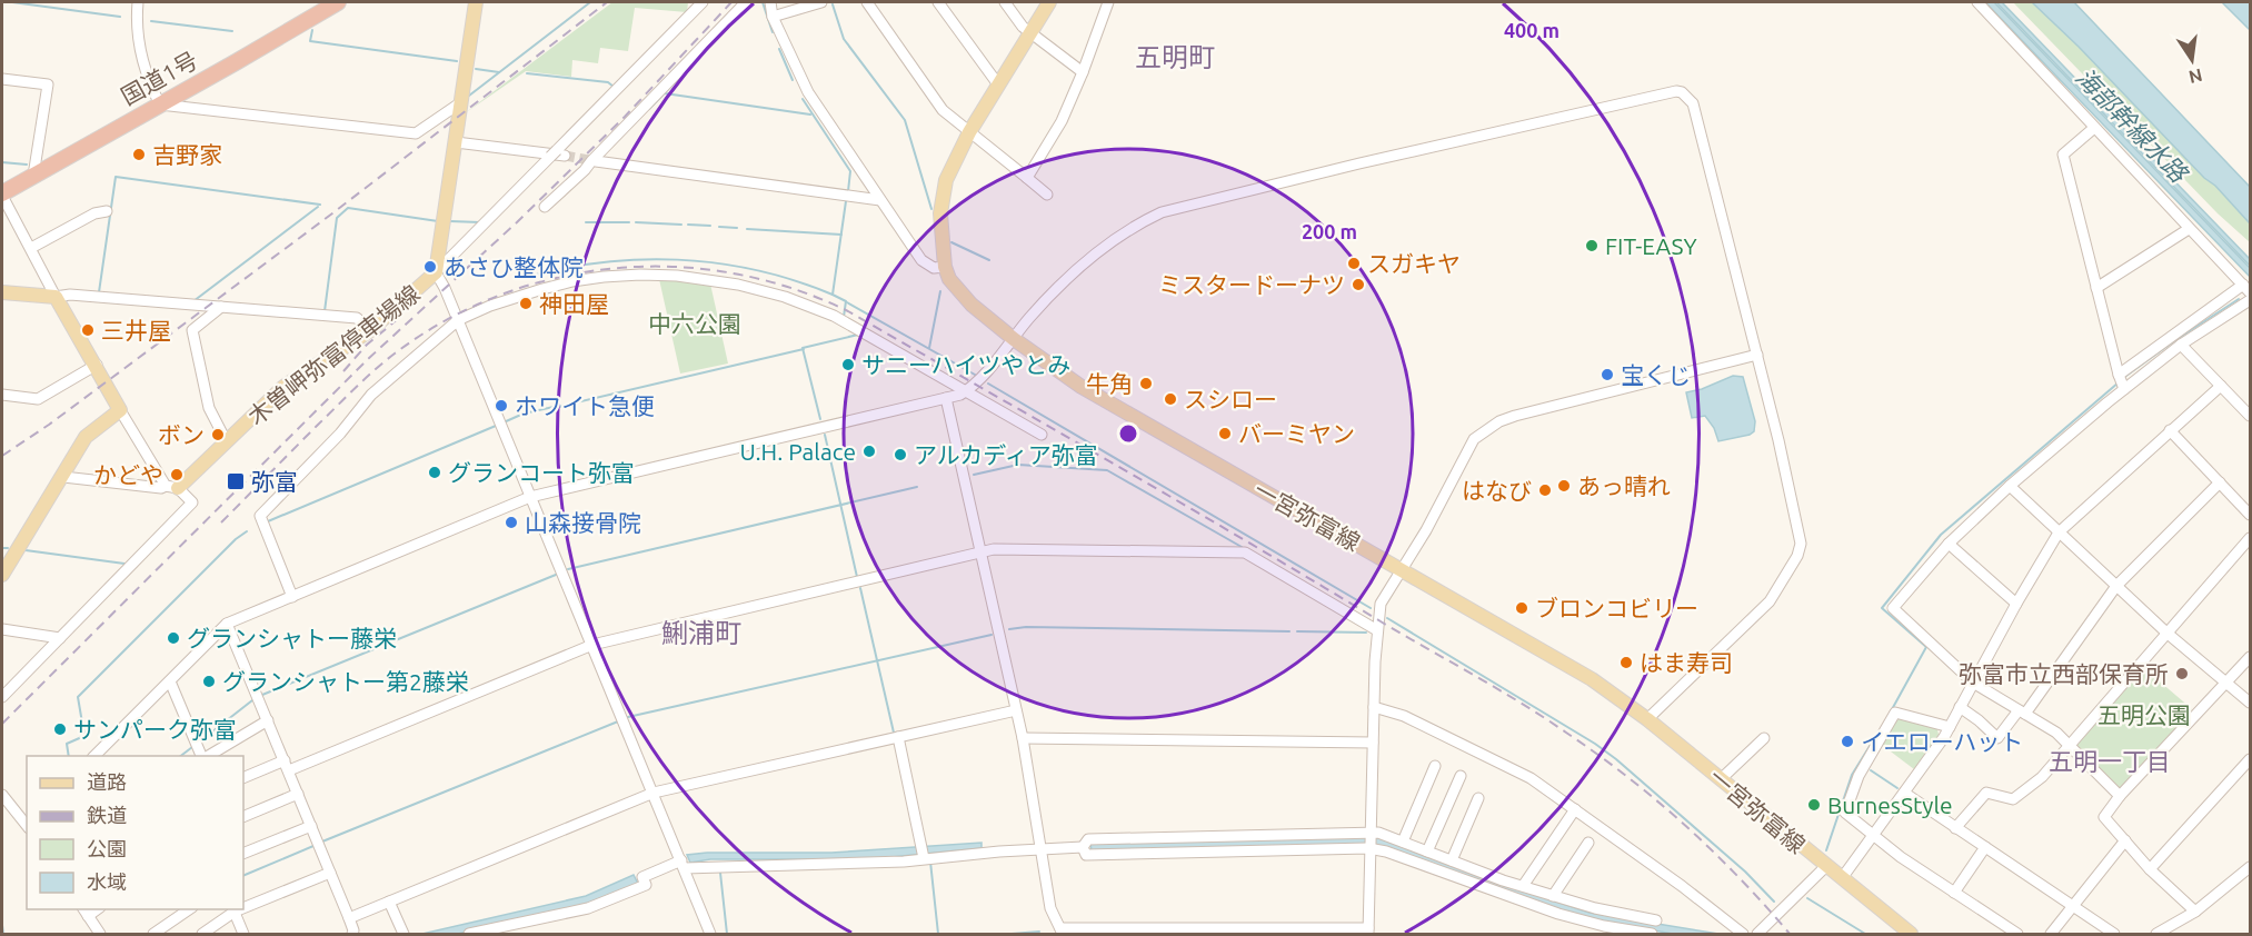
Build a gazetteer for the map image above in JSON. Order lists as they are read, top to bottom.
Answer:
{
  "streets": {
    "highway": ["国道1号"],
    "main road": ["木曽岬弥富停車場線", "一宮弥富線"]
  },
  "districts": ["五明町", "鯏浦町", "五明一丁目"],
  "water": ["海部幹線水路"],
  "parks": ["中六公園", "五明公園"],
  "places": {
    "other": [
      "吉野家",
      "FIT-EASY",
      "スガキヤ",
      "あさひ整体院",
      "ミスタードーナツ",
      "神田屋",
      "三井屋",
      "サニーハイツやとみ",
      "宝くじ",
      "牛角",
      "スシロー",
      "ホワイト急便",
      "バーミヤン",
      "ボン",
      "U.H. Palace",
      "アルカディア弥富",
      "グランコート弥富",
      "かどや",
      "あっ晴れ",
      "はなび",
      "山森接骨院",
      "ブロンコビリー",
      "グランシャトー藤栄",
      "はま寿司",
      "弥富市立西部保育所",
      "グランシャトー第2藤栄",
      "サンパーク弥富",
      "イエローハット",
      "BurnesStyle"
    ],
    "transit": ["弥富"]
  },
  "legend": [
    "道路",
    "鉄道",
    "公園",
    "水域"
  ],
  "north": "bottom",
  "rings": ["400 m", "200 m"]
}
